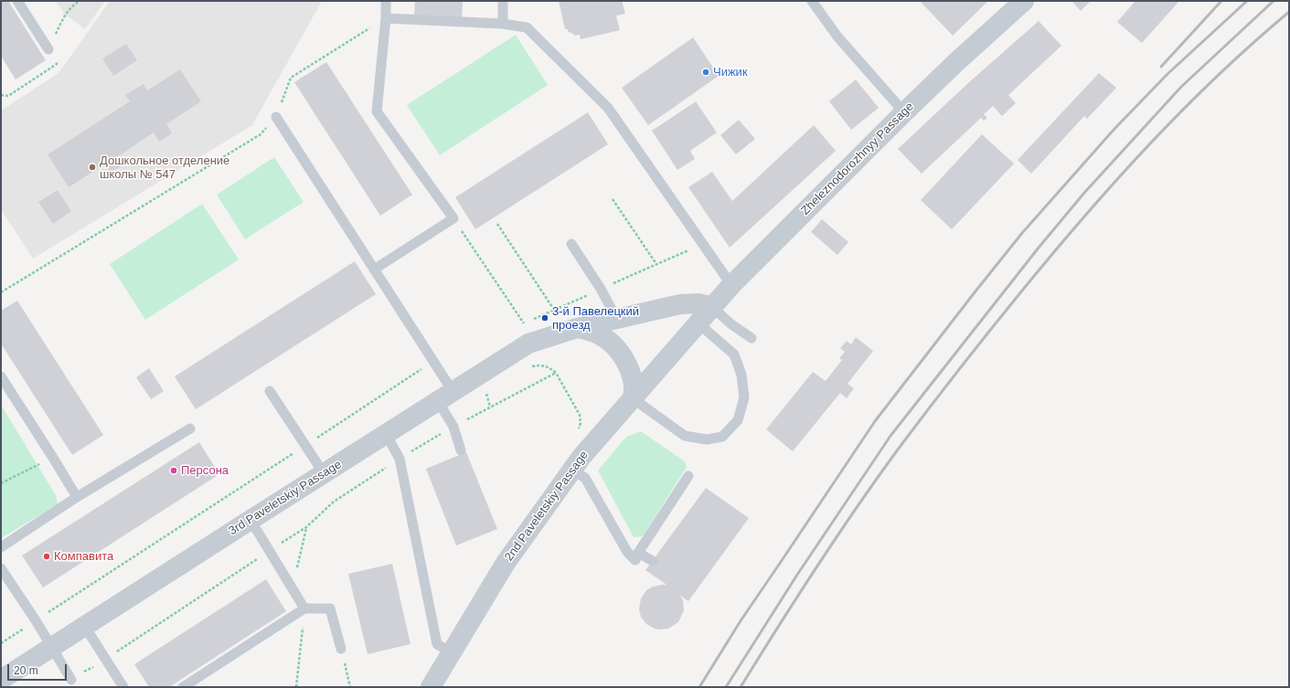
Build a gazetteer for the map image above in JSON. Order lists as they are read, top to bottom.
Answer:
{
  "streets": {
    "street": ["Zheleznodorozhnyy Passage", "3rd Paveletskiy Passage", "2nd Paveletskiy Passage"]
  },
  "crossings": [
    ["Zheleznodorozhnyy Passage", "2nd Paveletskiy Passage"]
  ],
  "places": [
    "Чижик",
    "Дошкольное отделение школы № 547",
    "3-й Павелецкий проезд",
    "Персона",
    "Компавита"
  ],
  "scale_bar": "20 m"
}
